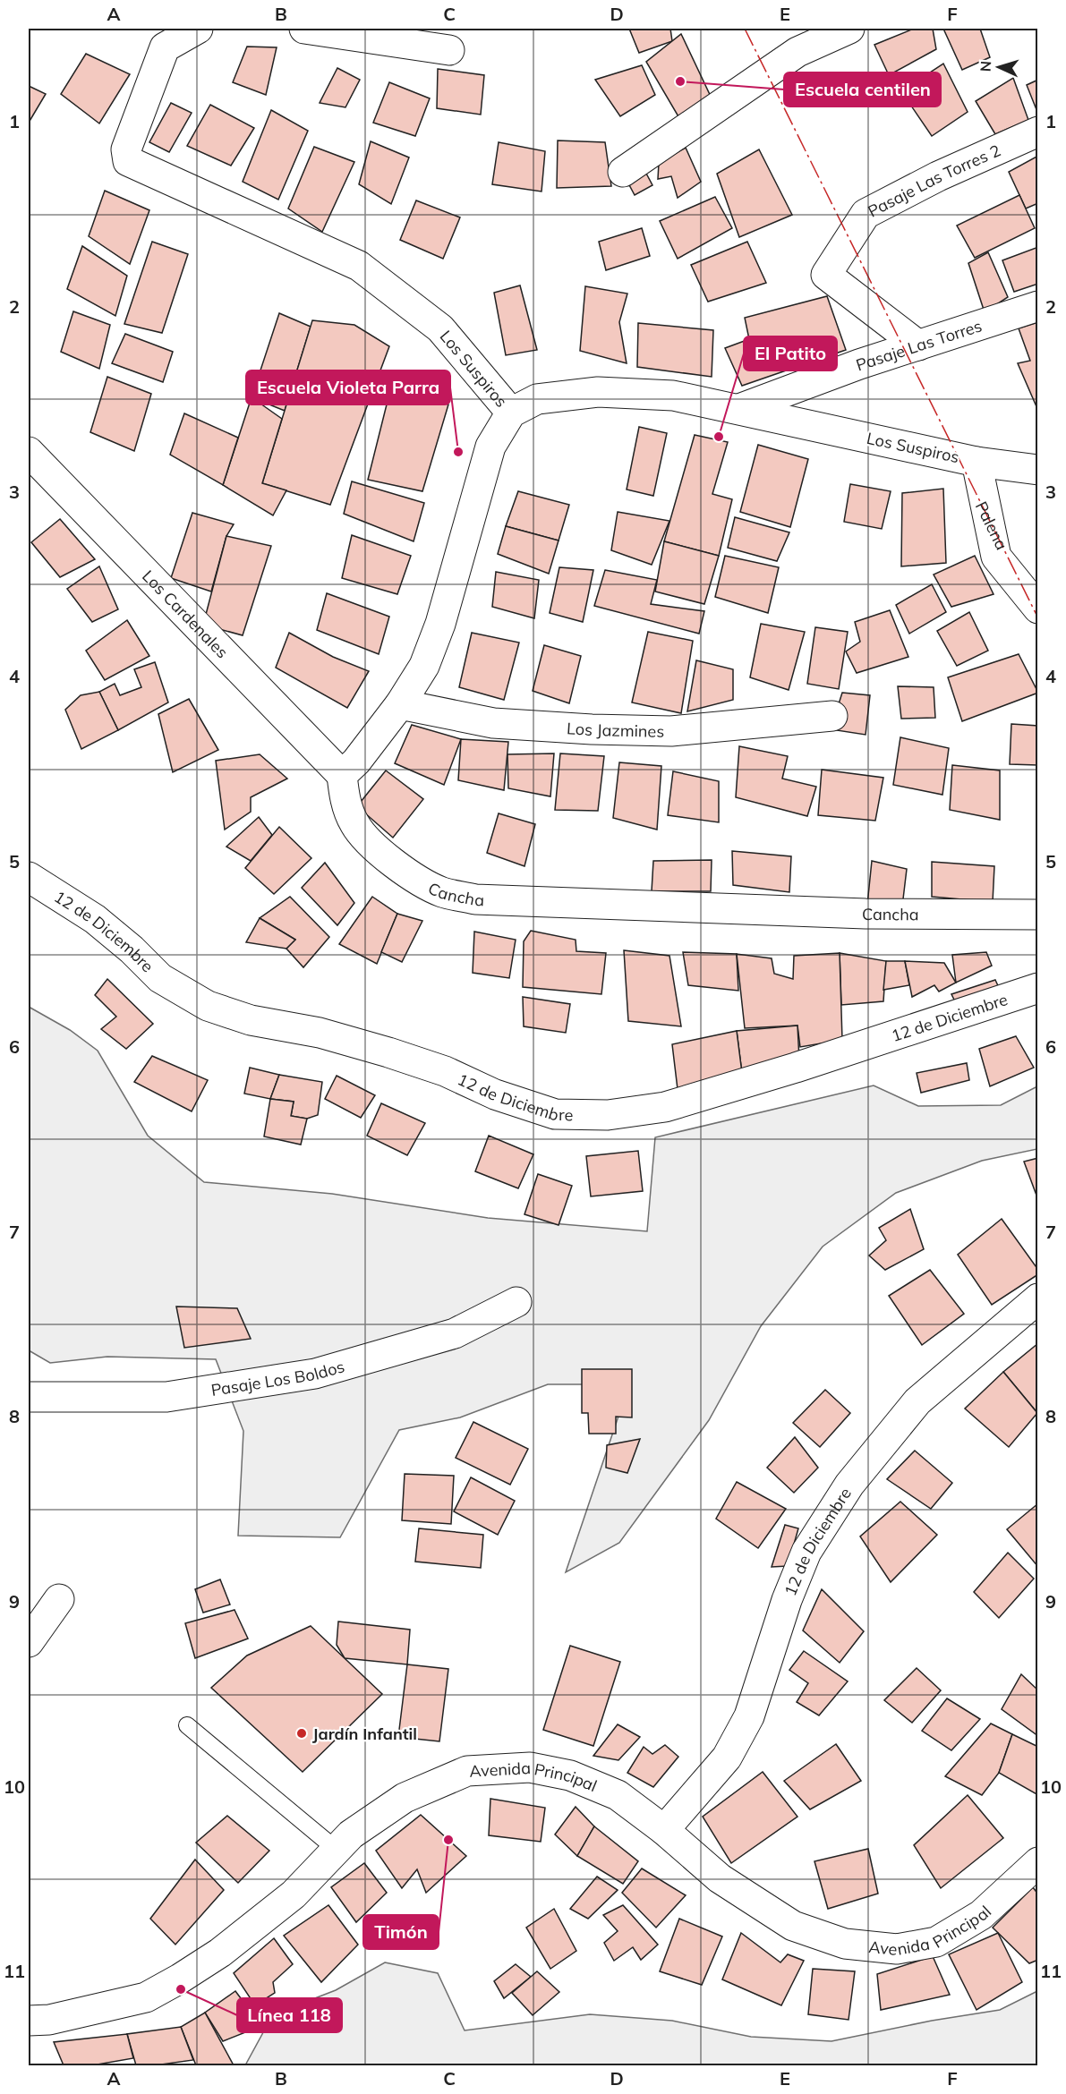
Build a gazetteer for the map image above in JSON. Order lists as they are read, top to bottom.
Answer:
{
  "streets": {
    "street": [
      "Pasaje Las Torres 2",
      "Pasaje Las Torres",
      "Los Suspiros",
      "Palena",
      "Los Cardenales",
      "Los Jazmines",
      "Cancha",
      "12 de Diciembre",
      "Pasaje Los Boldos",
      "Avenida Principal"
    ]
  },
  "crossings": [
    ["Pasaje Las Torres 2", "Pasaje Las Torres"],
    ["Pasaje Las Torres", "Los Suspiros"],
    ["Los Suspiros", "Palena"],
    ["Los Cardenales", "Cancha"],
    ["12 de Diciembre", "Avenida Principal"]
  ],
  "places": [
    "Escuela centilen",
    "El Patito",
    "Escuela Violeta Parra",
    "Jardín Infantil",
    "Timón",
    "Línea 118"
  ],
  "north": "left",
  "grid": {
    "columns": [
      "A",
      "B",
      "C",
      "D",
      "E",
      "F"
    ],
    "rows": [
      "1",
      "2",
      "3",
      "4",
      "5",
      "6",
      "7",
      "8",
      "9",
      "10",
      "11"
    ]
  }
}
